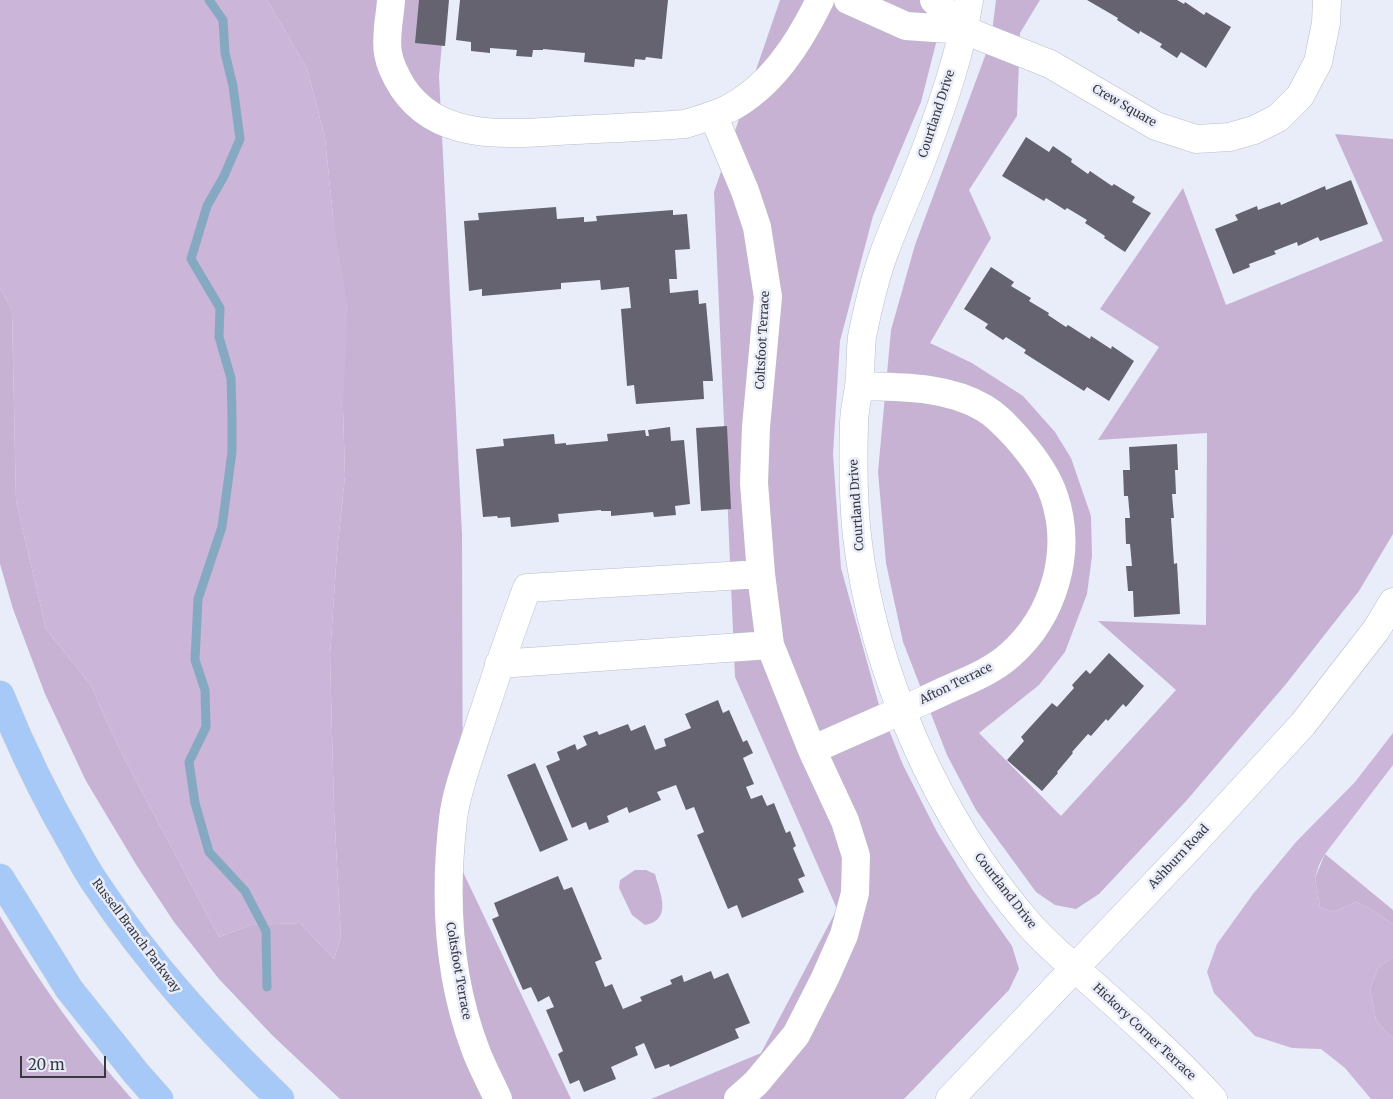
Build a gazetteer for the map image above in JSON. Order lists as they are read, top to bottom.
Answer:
{
  "streets": {
    "main road": ["Russell Branch Parkway"],
    "street": [
      "Crew Square",
      "Courtland Drive",
      "Coltsfoot Terrace",
      "Afton Terrace",
      "Ashburn Road",
      "Hickory Corner Terrace"
    ]
  },
  "crossings": [
    ["Crew Square", "Courtland Drive"],
    ["Courtland Drive", "Afton Terrace"],
    ["Courtland Drive", "Ashburn Road"],
    ["Courtland Drive", "Hickory Corner Terrace"],
    ["Ashburn Road", "Hickory Corner Terrace"]
  ],
  "scale_bar": "20 m"
}
